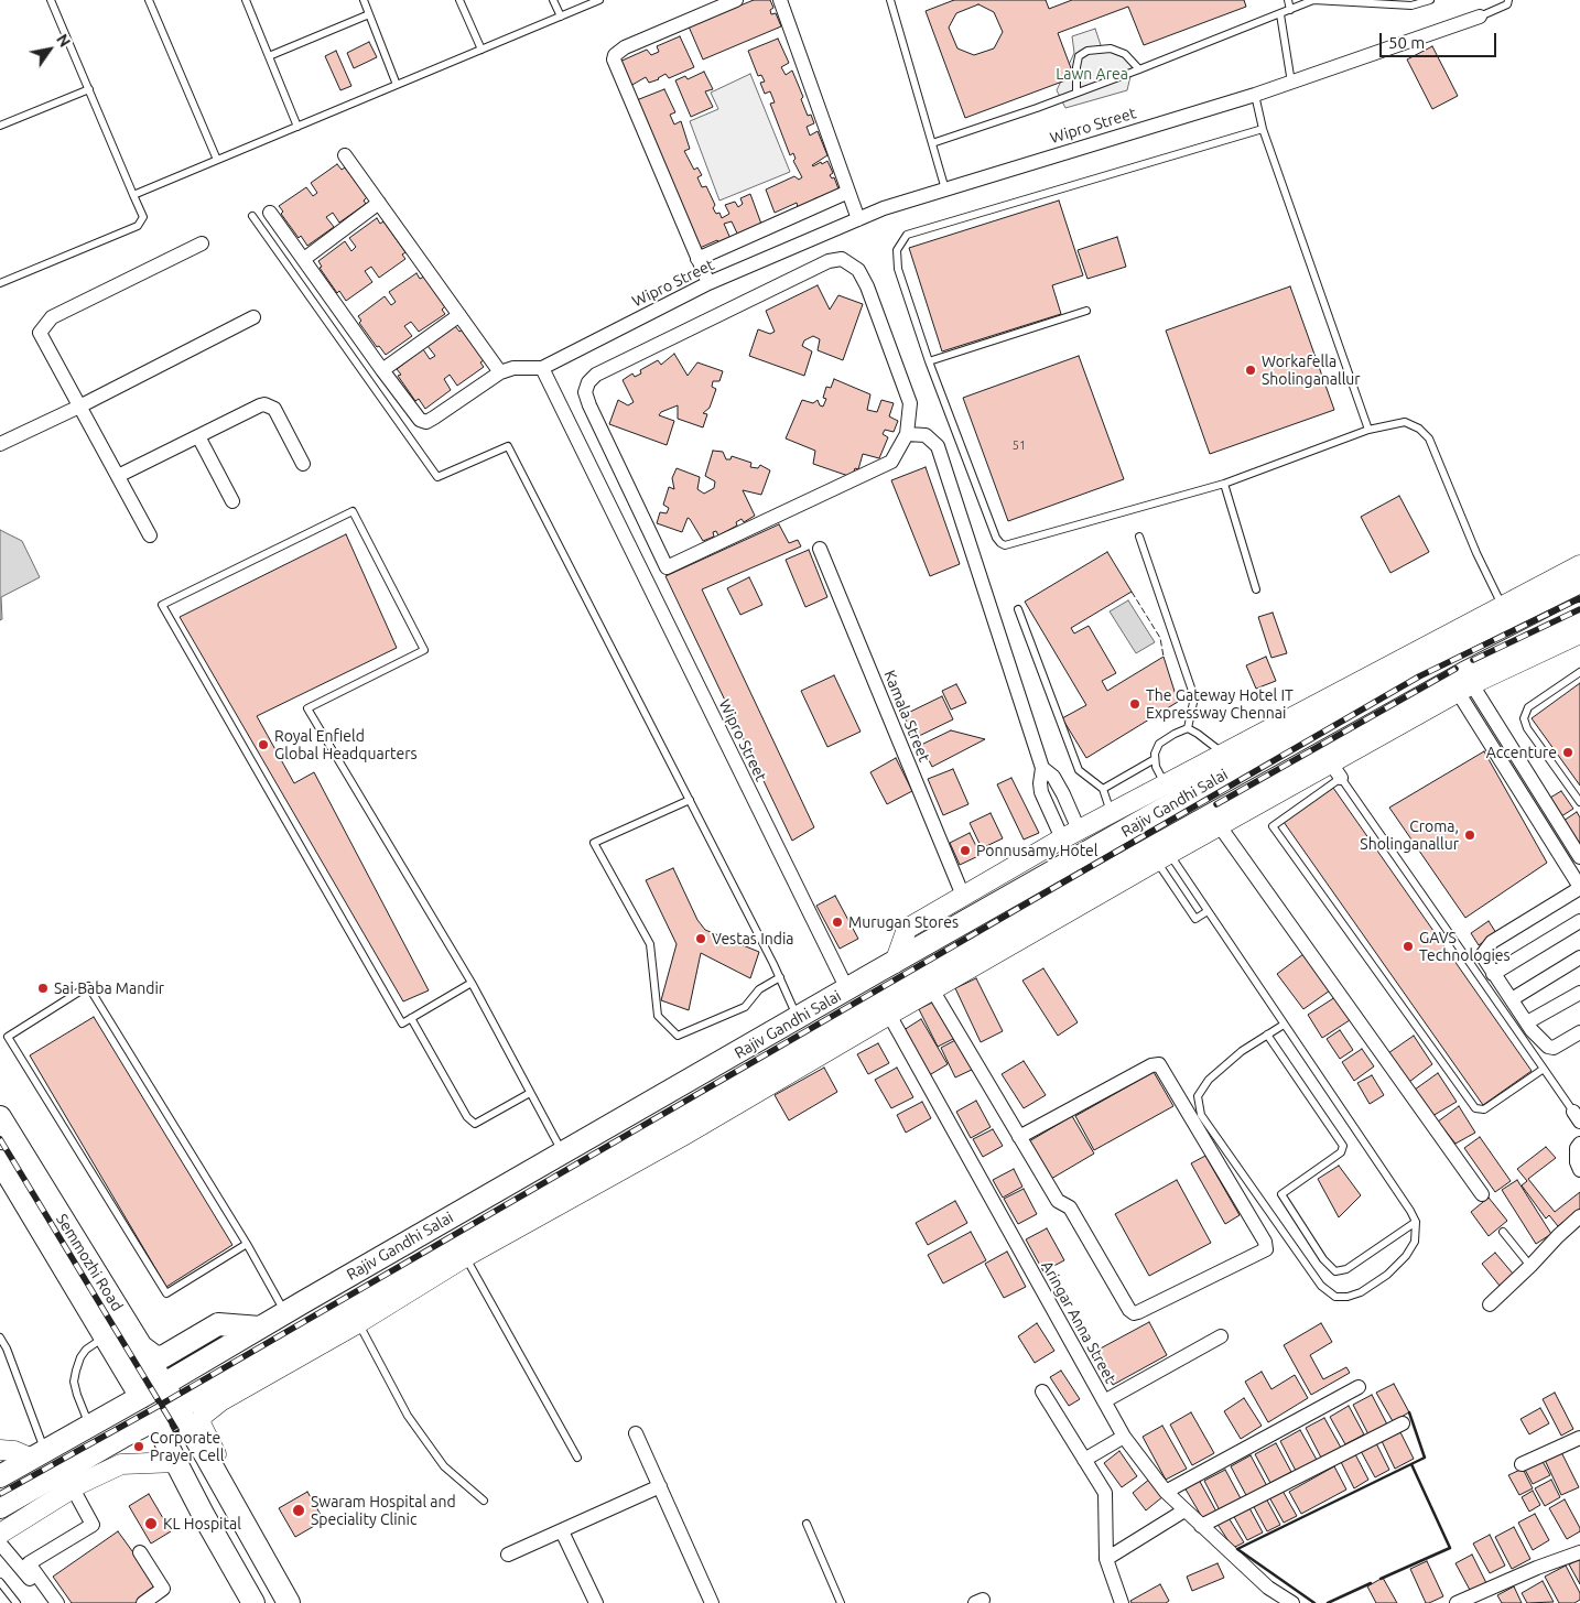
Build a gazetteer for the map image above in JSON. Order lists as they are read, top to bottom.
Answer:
{
  "streets": {
    "main road": ["Rajiv Gandhi Salai", "Semmozhi Road"],
    "street": ["Wipro Street", "Kamala Street", "Aringar Anna Street"]
  },
  "crossings": [
    ["Wipro Street", "Rajiv Gandhi Salai"],
    ["Rajiv Gandhi Salai", "Semmozhi Road"]
  ],
  "parks": ["Lawn Area"],
  "places": [
    "Workafella Sholinganallur",
    "The Gateway Hotel IT Expressway Chennai",
    "Royal Enfield Global Headquarters",
    "Accenture",
    "Croma, Sholinganallur",
    "Ponnusamy Hotel",
    "Murugan Stores",
    "Vestas India",
    "GAVS Technologies",
    "Sai Baba Mandir",
    "Corporate Prayer Cell",
    "Swaram Hospital and Speciality Clinic",
    "KL Hospital"
  ],
  "house_numbers": ["51"],
  "scale_bar": "50 m",
  "north": "top right"
}
